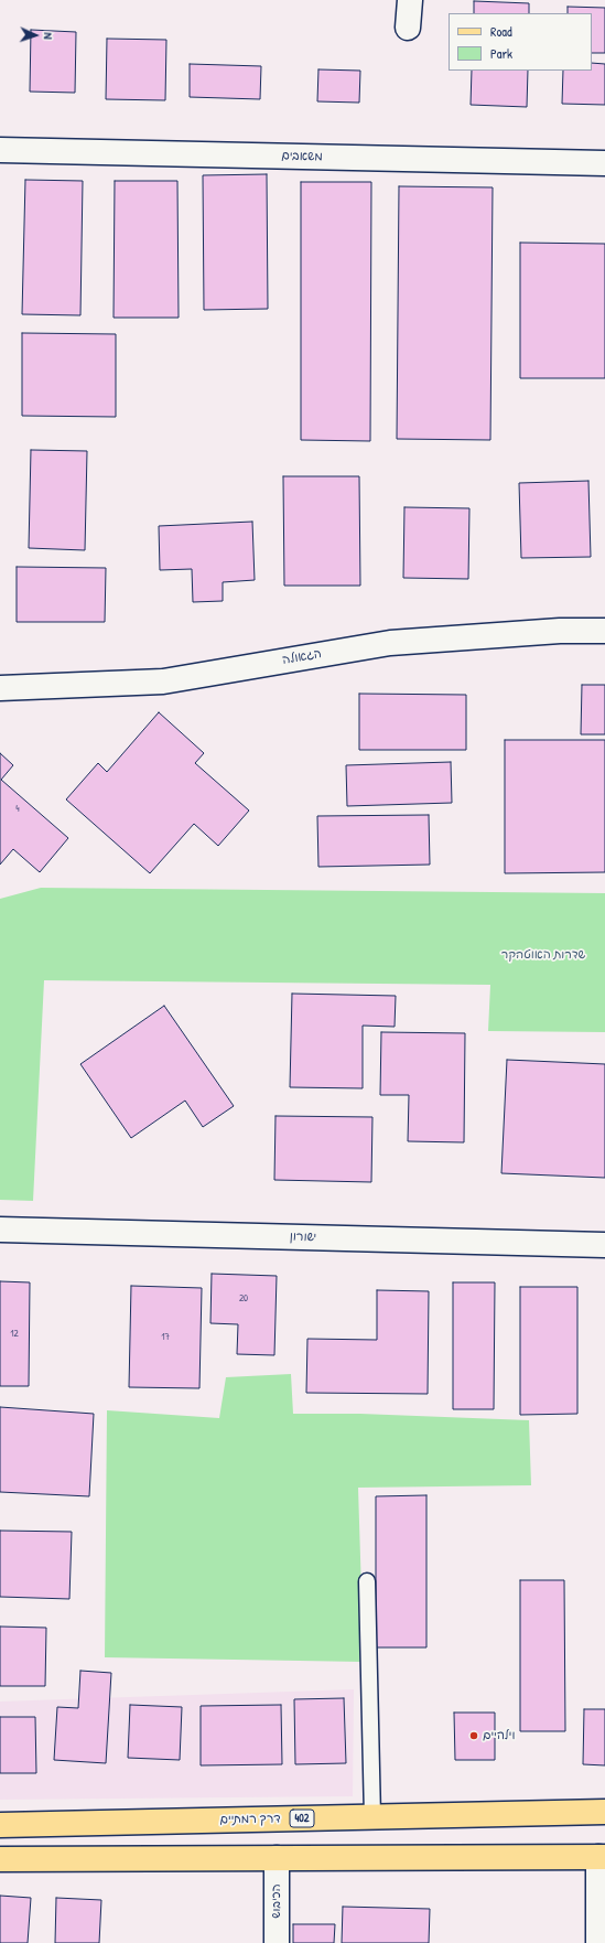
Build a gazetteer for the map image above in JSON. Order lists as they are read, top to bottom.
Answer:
{
  "streets": {
    "main road": ["402", "דרך רמתיים"],
    "street": [
      "משאבים",
      "הגאולה",
      "ישורון",
      "הכיבוש"
    ]
  },
  "parks": ["שדרות האוטהקר"],
  "places": ["וילהיים"],
  "house_numbers": [
    "4",
    "20",
    "12",
    "17"
  ],
  "legend": ["Road", "Park"],
  "north": "right"
}
